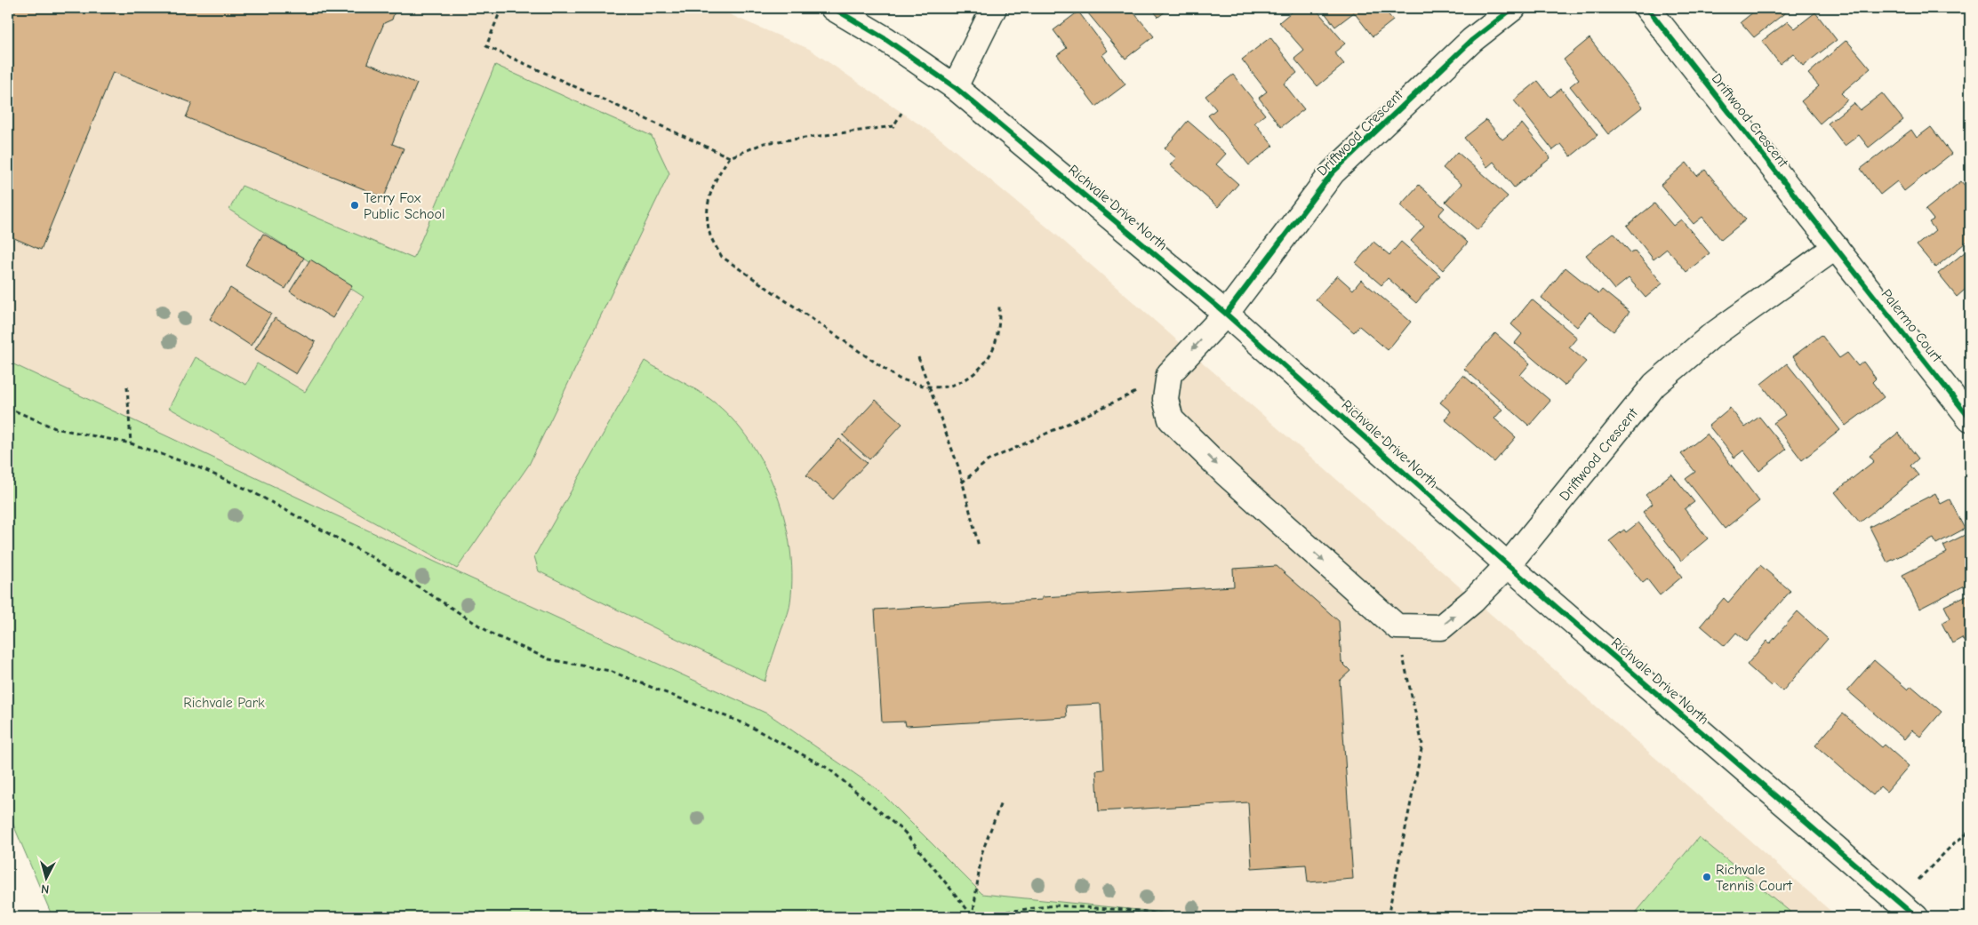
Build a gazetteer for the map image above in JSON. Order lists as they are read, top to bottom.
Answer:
{
  "streets": {
    "street": ["Driftwood Crescent", "Richvale Drive North", "Palermo Court"]
  },
  "crossings": [
    ["Driftwood Crescent", "Richvale Drive North"],
    ["Driftwood Crescent", "Palermo Court"]
  ],
  "parks": ["Richvale Park"],
  "places": ["Terry Fox Public School", "Richvale Tennis Court"],
  "north": "bottom"
}
